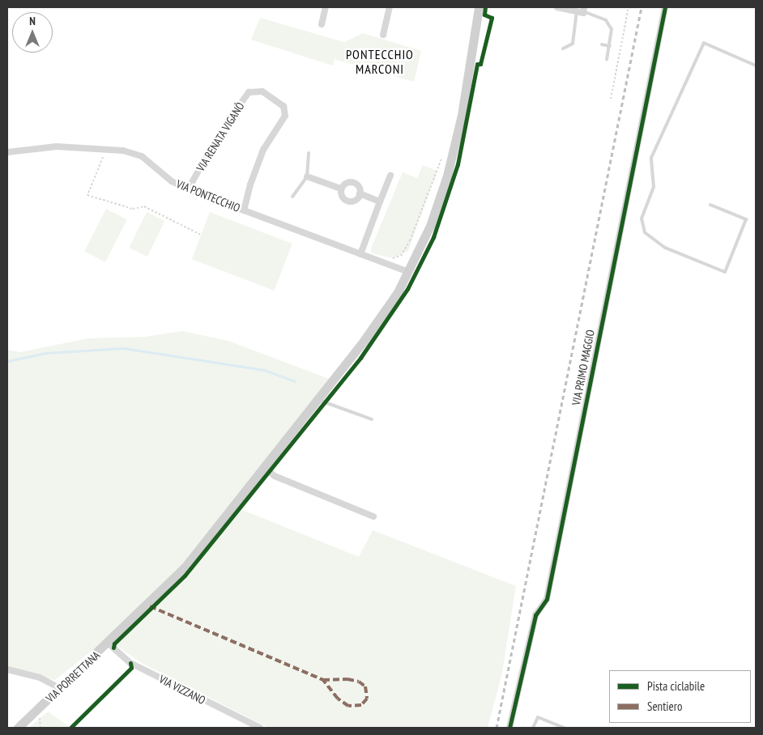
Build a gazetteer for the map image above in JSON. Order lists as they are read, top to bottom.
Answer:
{
  "streets": {
    "main road": ["VIA PORRETTANA"],
    "street": [
      "VIA RENATA VIGANÒ",
      "VIA PONTECCHIO",
      "VIA PRIMO MAGGIO",
      "VIA VIZZANO"
    ]
  },
  "crossings": [
    ["VIA RENATA VIGANÒ", "VIA PONTECCHIO"],
    ["VIA PONTECCHIO", "VIA PORRETTANA"],
    ["VIA PORRETTANA", "VIA VIZZANO"]
  ],
  "districts": ["PONTECCHIO MARCONI"],
  "legend": ["Pista ciclabile", "Sentiero"],
  "north": "top"
}
